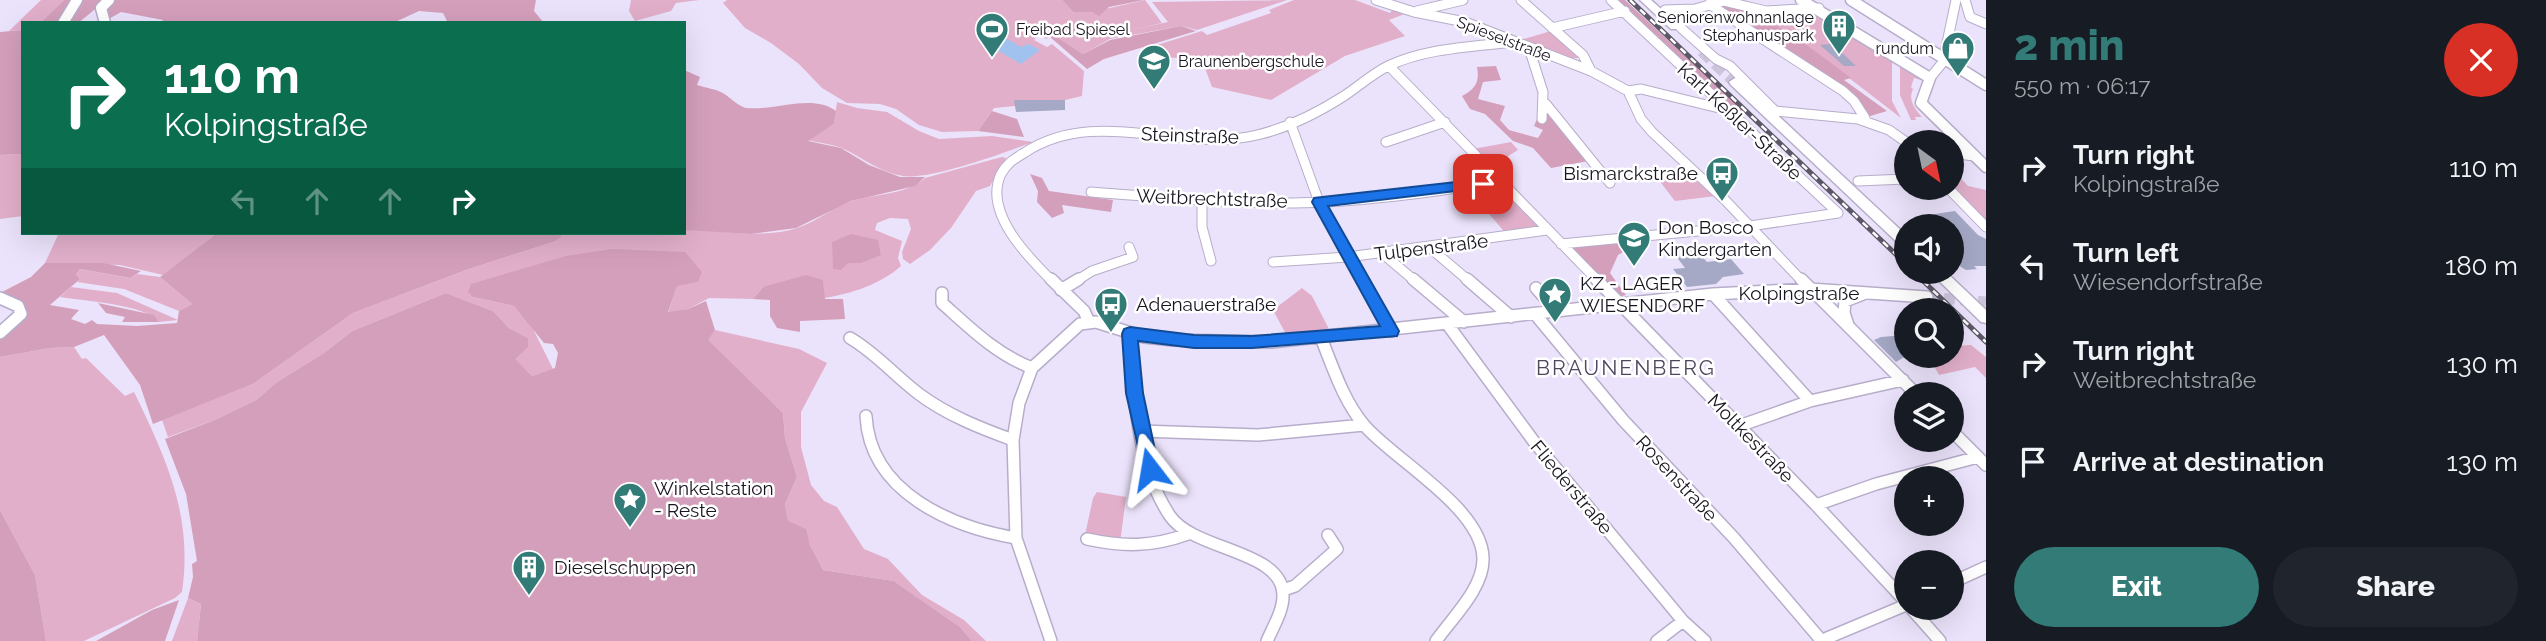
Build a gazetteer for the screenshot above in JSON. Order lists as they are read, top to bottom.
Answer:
{
  "streets": {
    "street": [
      "Spieselstraße",
      "Karl-Keßler-Straße",
      "Steinstraße",
      "Weitbrechtstraße",
      "Tulpenstraße",
      "Kolpingstraße",
      "Moltkestraße",
      "Rosenstraße",
      "Fliederstraße"
    ]
  },
  "crossings": [
    ["Spieselstraße", "Steinstraße"],
    ["Steinstraße", "Moltkestraße"],
    ["Weitbrechtstraße", "Moltkestraße"],
    ["Tulpenstraße", "Moltkestraße"],
    ["Kolpingstraße", "Moltkestraße"],
    ["Kolpingstraße", "Rosenstraße"],
    ["Kolpingstraße", "Fliederstraße"]
  ],
  "districts": ["BRAUNENBERG"],
  "places": {
    "building": ["Seniorenwohnanlage Stephanuspark", "Dieselschuppen"],
    "sports": ["Freibad Spiesel"],
    "shop": ["rundum"],
    "school or university": ["Braunenbergschule", "Don Bosco Kindergarten"],
    "bus stop": ["Bismarckstraße", "Adenauerstraße"],
    "place": ["KZ - LAGER WIESENDORF", "Winkelstation - Reste"]
  },
  "north": "bottom right",
  "page": {
    "heading": ["2 min", "550 m · 06:17"],
    "turn": ["110 m", "Kolpingstraße"],
    "list": [
      {
        "name": "Turn right",
        "note": "Kolpingstraße",
        "value": "110 m"
      },
      {
        "name": "Turn left",
        "note": "Wiesendorfstraße",
        "value": "180 m"
      },
      {
        "name": "Turn right",
        "note": "Weitbrechtstraße",
        "value": "130 m"
      },
      {
        "name": "Arrive at destination",
        "value": "130 m"
      }
    ],
    "map_buttons": ["+", "−"],
    "buttons": ["Exit", "Share"]
  }
}
